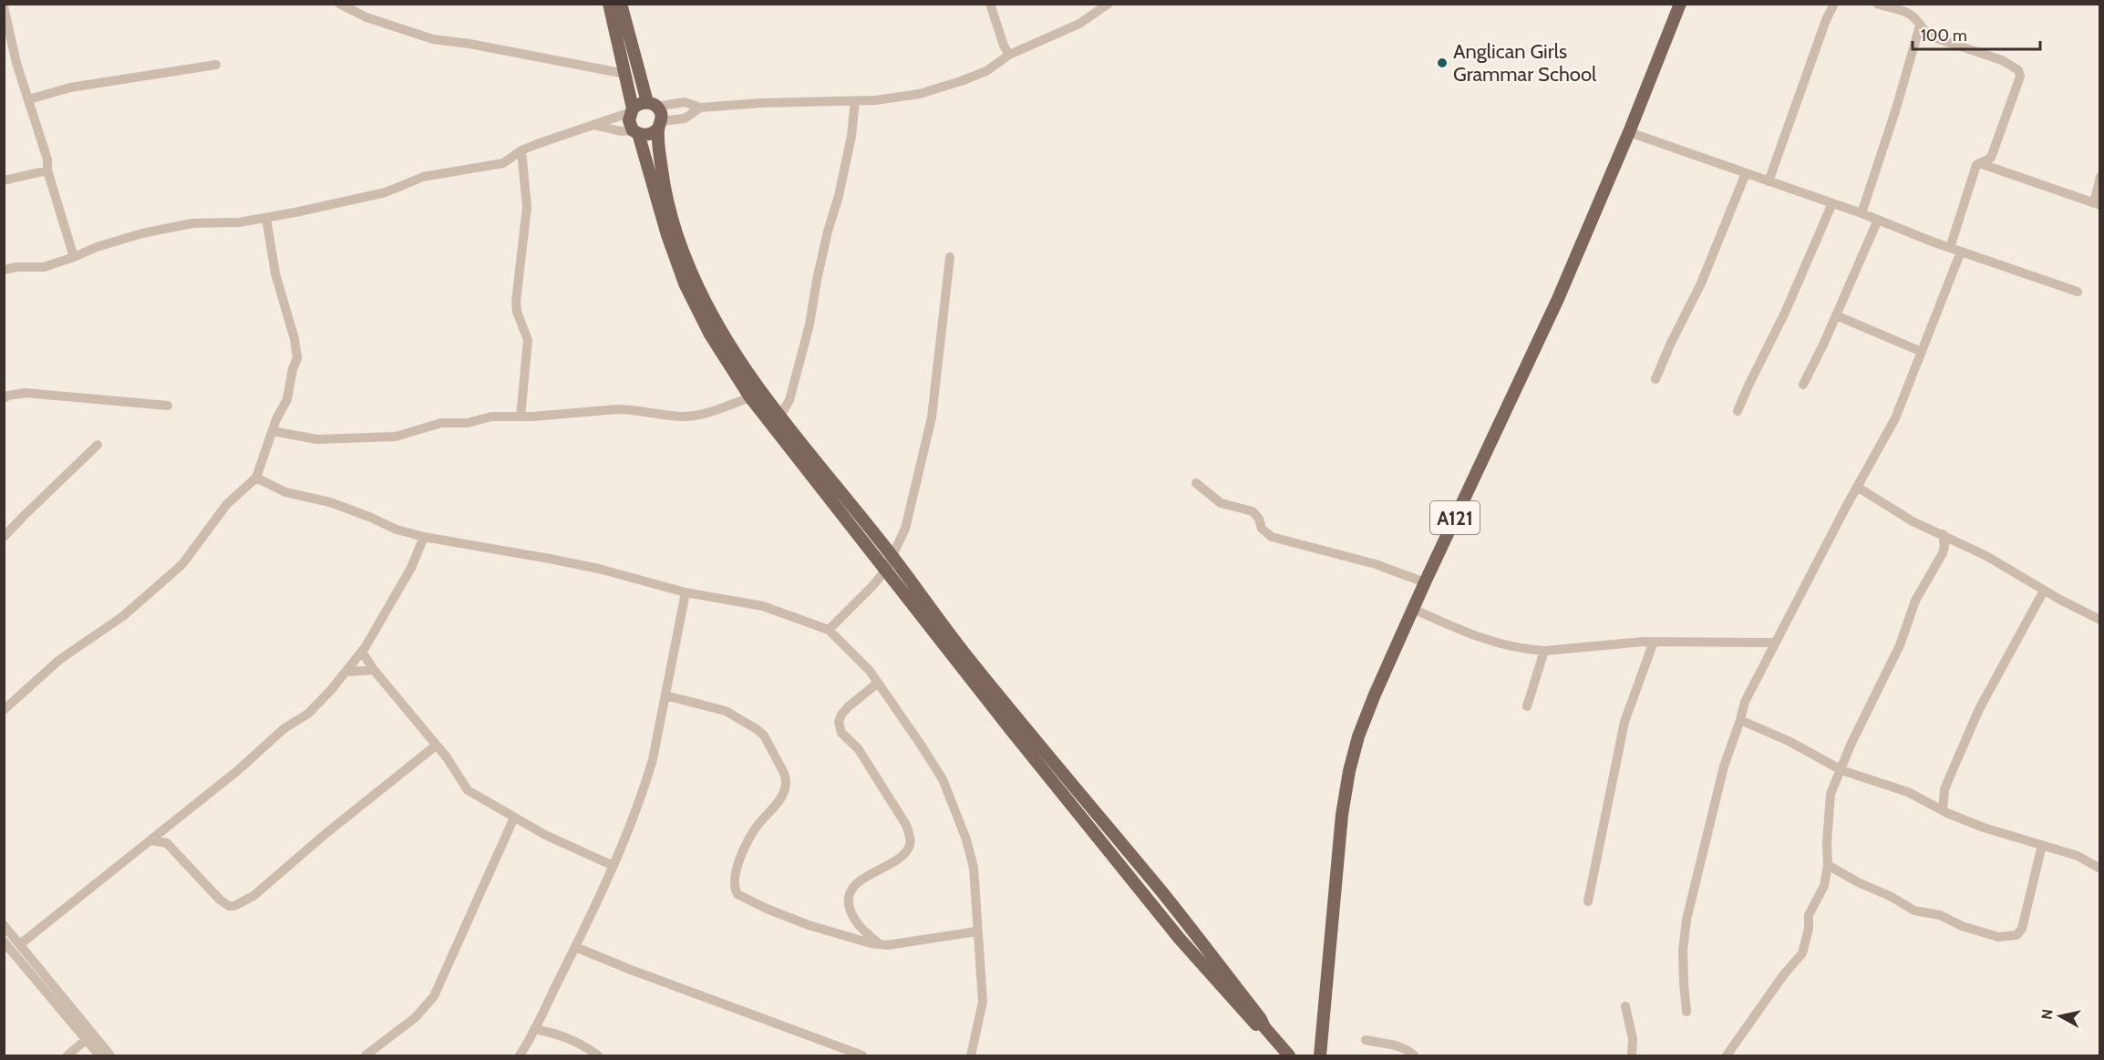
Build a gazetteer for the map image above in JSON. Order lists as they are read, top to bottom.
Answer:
{
  "streets": {
    "main road": ["A121"]
  },
  "places": ["Anglican Girls Grammar School"],
  "scale_bar": "100 m",
  "north": "left"
}
